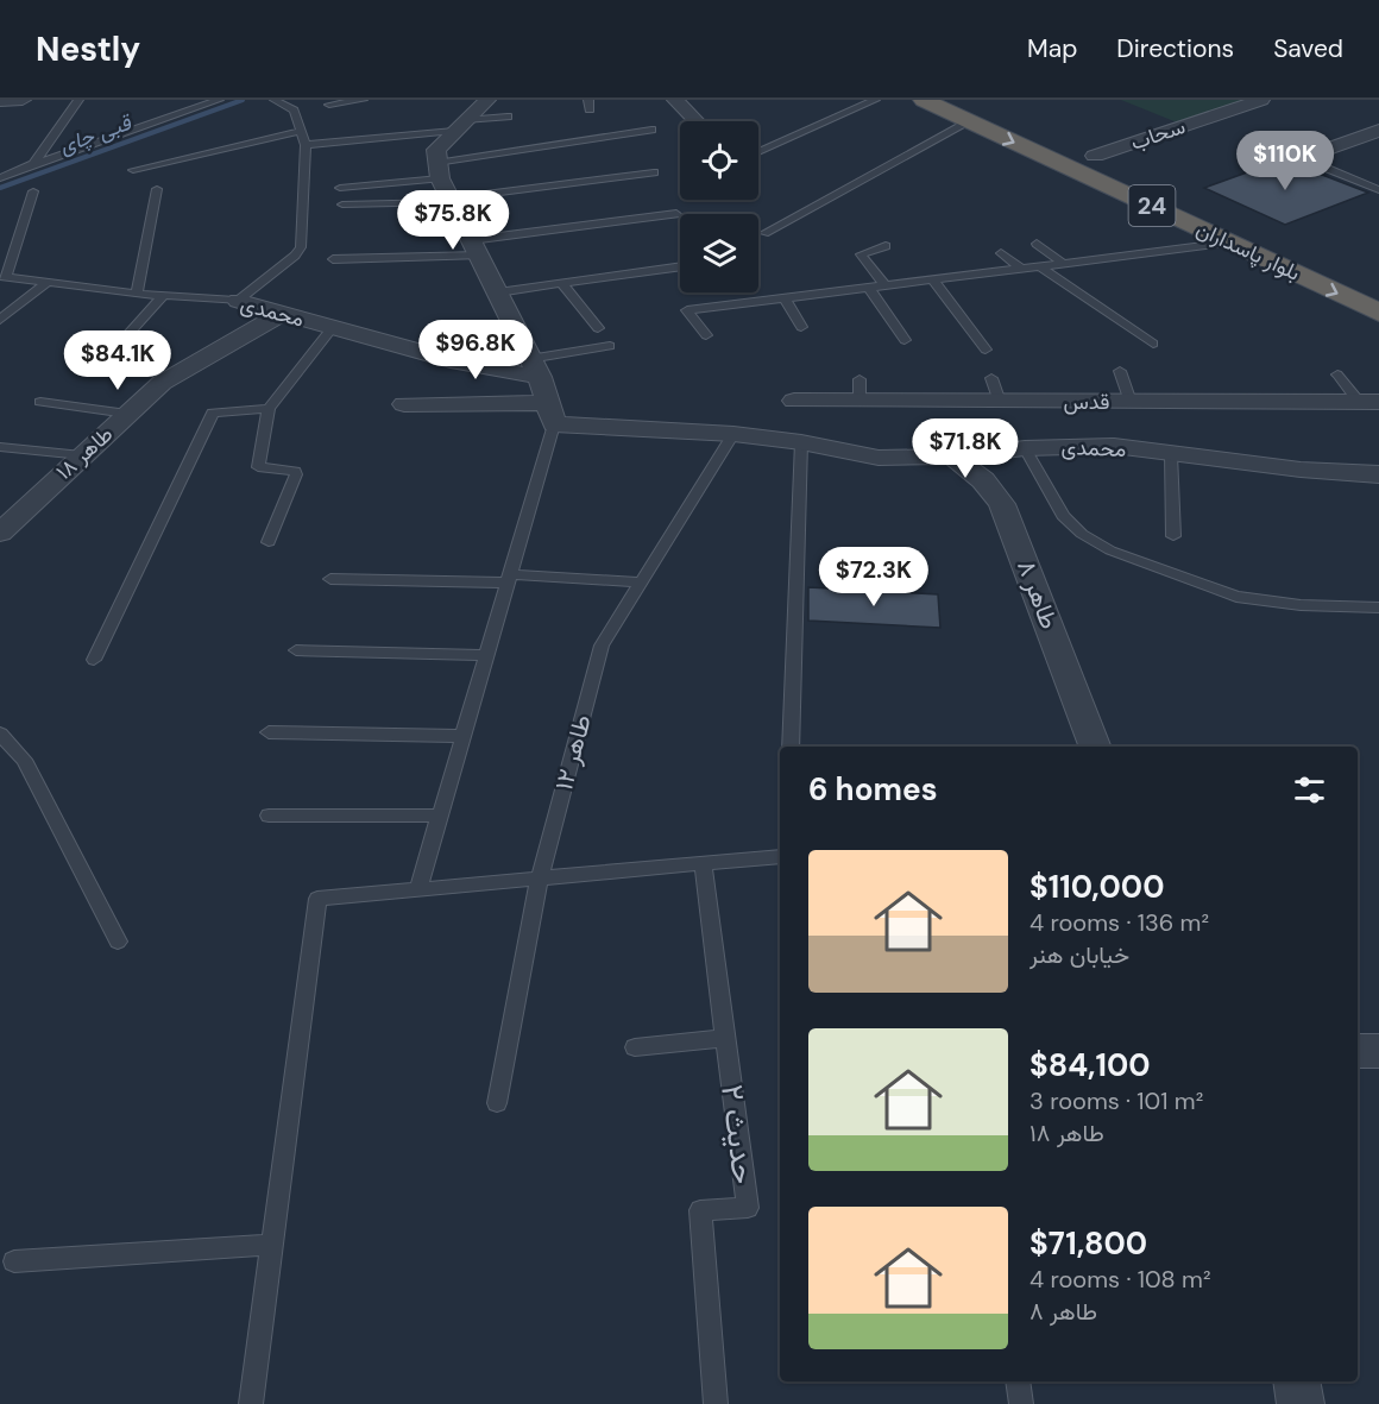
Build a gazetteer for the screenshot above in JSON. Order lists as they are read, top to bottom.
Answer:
{
  "streets": {
    "highway": ["24", "بلوار پاسداران"],
    "street": [
      "سحاب",
      "محمدی",
      "قدس",
      "طاهر ۱۸",
      "طاهر ۸"
    ],
    "lane": ["طاهر ۱۲", "حدیث ۲"]
  },
  "crossings": [
    ["سحاب", "بلوار پاسداران"],
    ["محمدی", "طاهر ۱۸"],
    ["محمدی", "طاهر ۸"],
    ["محمدی", "طاهر ۱۲"]
  ],
  "water": ["قبی چای"],
  "page": {
    "header": "Nestly",
    "nav": ["Map", "Directions", "Saved"],
    "price": [
      "$110K",
      "$75.8K",
      "$96.8K",
      "$84.1K",
      "$71.8K",
      "$72.3K"
    ],
    "heading": "6 homes",
    "list": [
      {
        "name": "$110,000",
        "note": "4 rooms · 136 m² · خیابان هنر"
      },
      {
        "name": "$84,100",
        "note": "3 rooms · 101 m² · طاهر ۱۸"
      },
      {
        "name": "$71,800",
        "note": "4 rooms · 108 m² · طاهر ۸"
      }
    ]
  }
}
